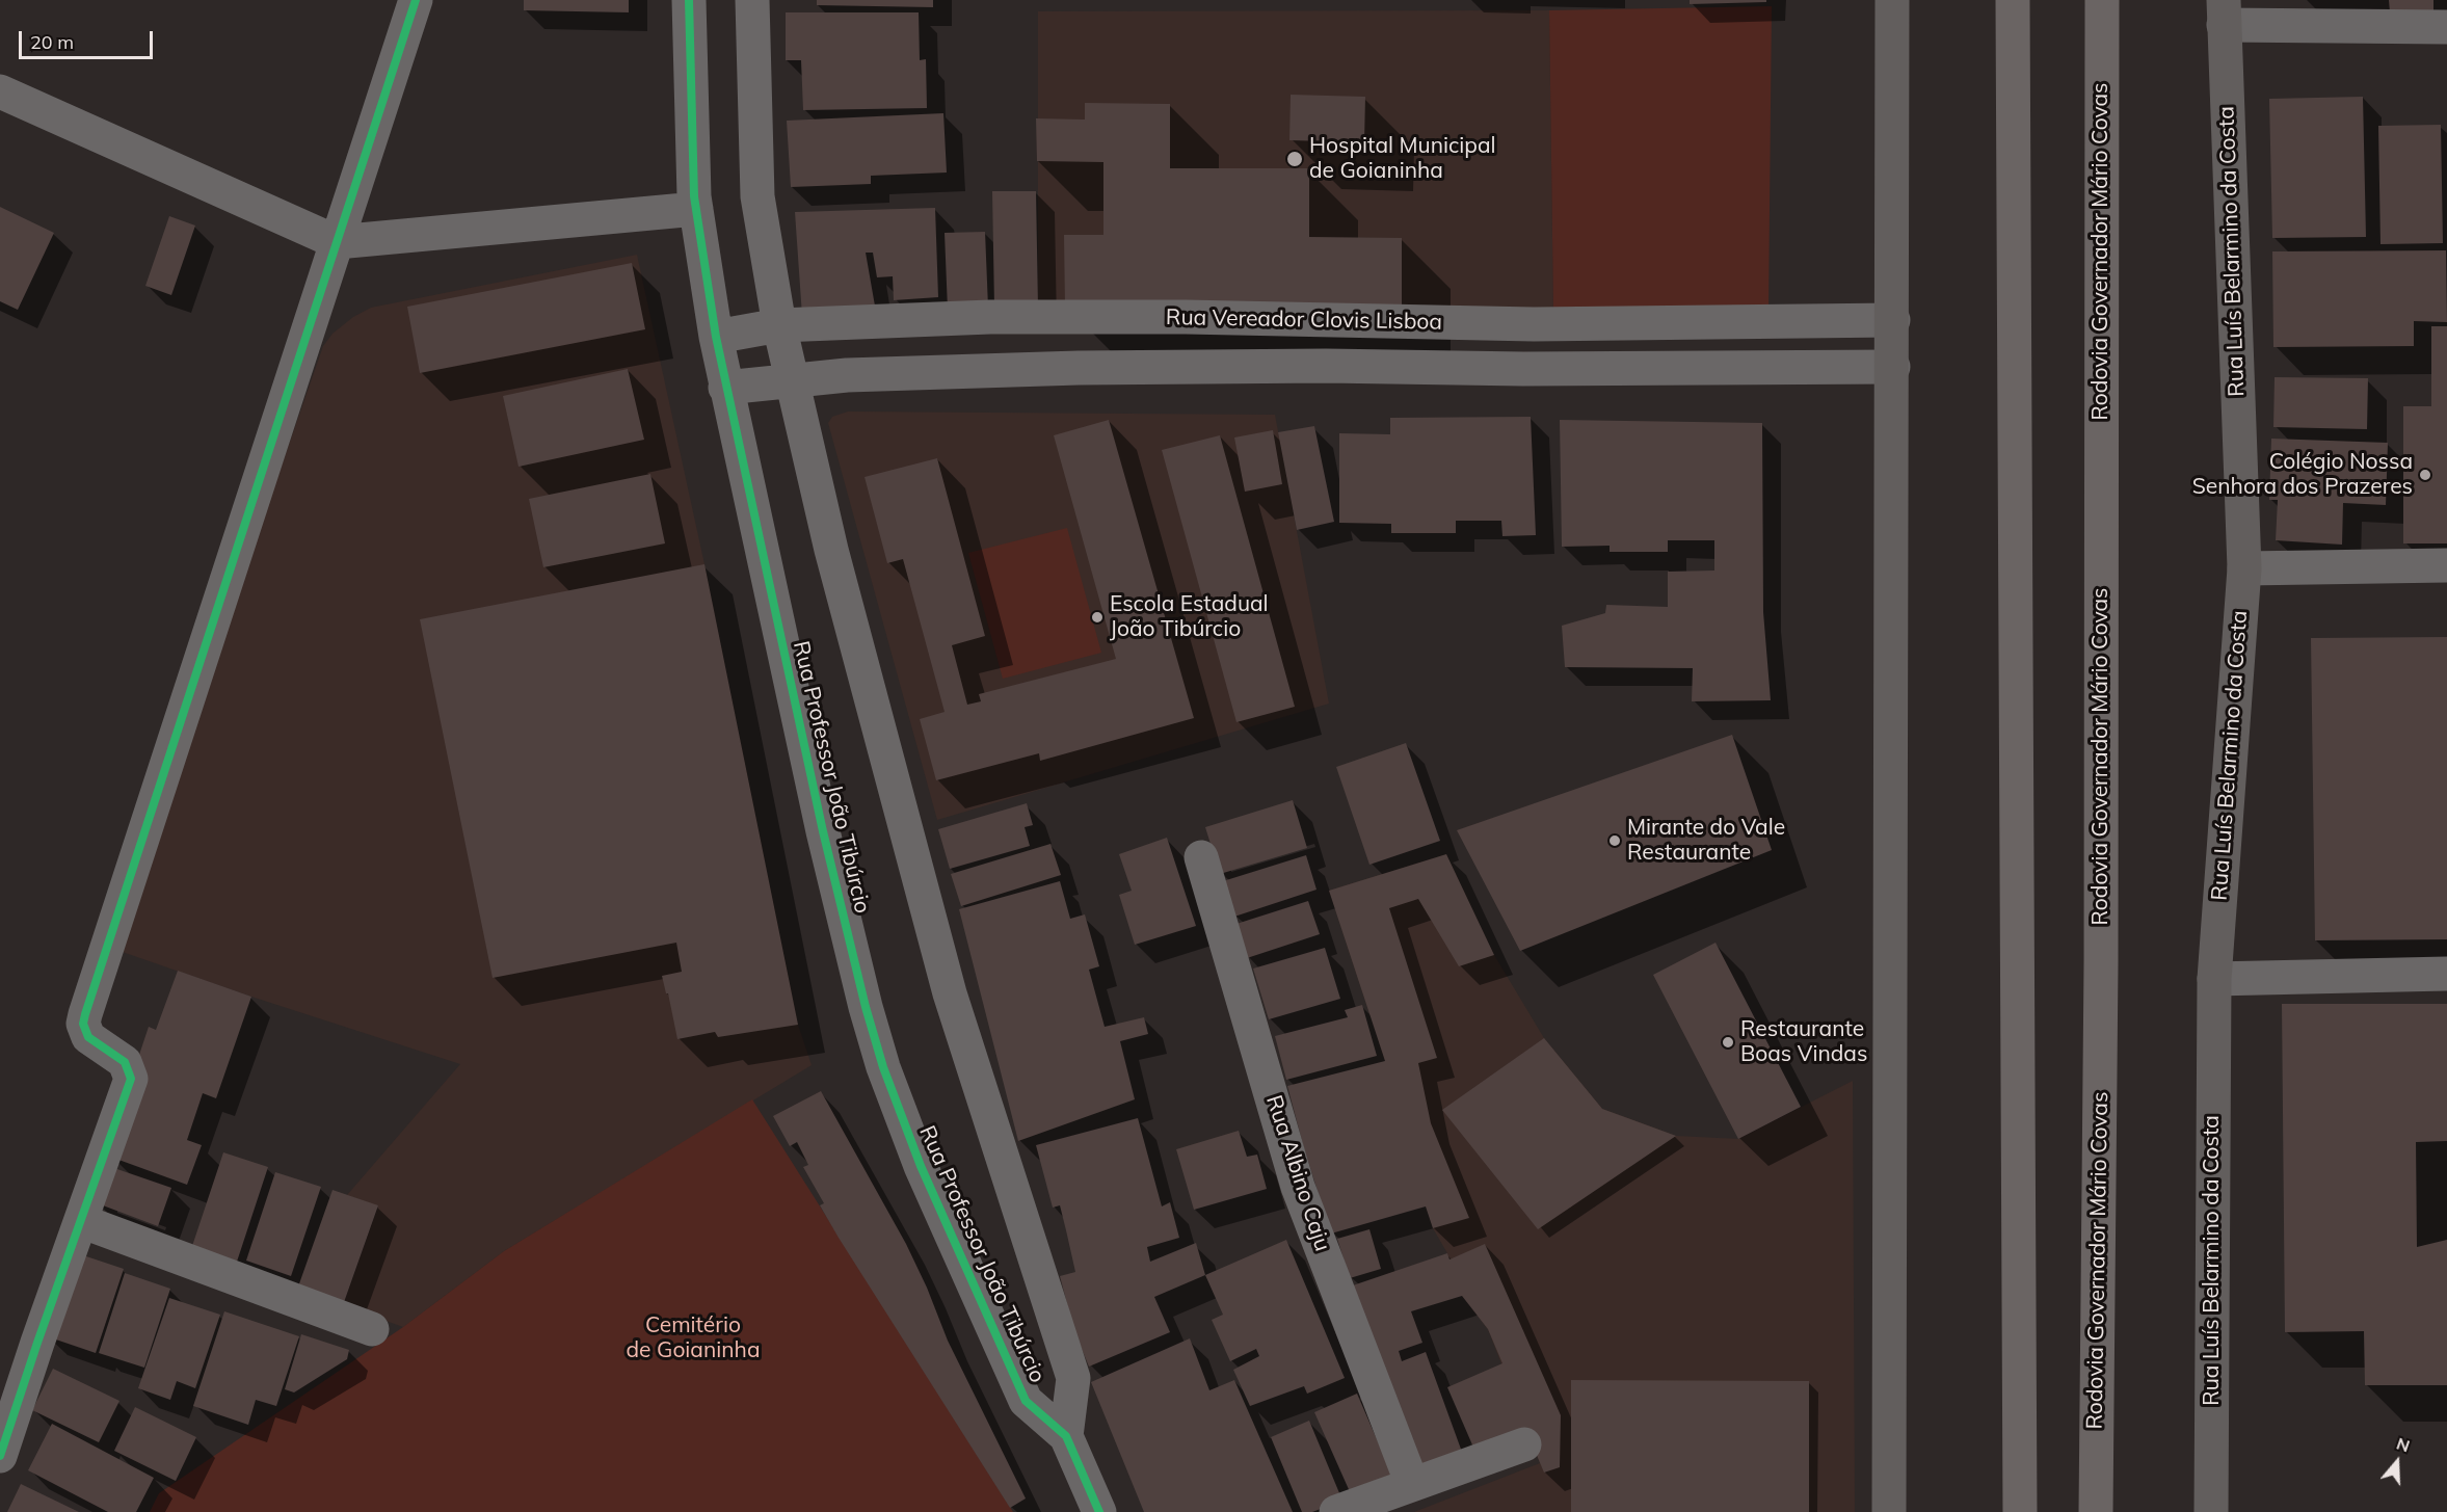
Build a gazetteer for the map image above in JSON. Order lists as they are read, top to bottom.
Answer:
{
  "streets": {
    "highway": ["Rodovia Governador Mário Covas"],
    "main road": ["Rua Luís Belarmino da Costa"],
    "street": ["Rua Vereador Clovis Lisboa", "Rua Professor João Tibúrcio", "Rua Albino Caju"]
  },
  "crossings": [
    ["Rua Vereador Clovis Lisboa", "Rua Professor João Tibúrcio"]
  ],
  "parks": ["Cemitério de Goianinha"],
  "places": [
    "Hospital Municipal de Goianinha",
    "Colégio Nossa Senhora dos Prazeres",
    "Escola Estadual João Tibúrcio",
    "Mirante do Vale Restaurante",
    "Restaurante Boas Vindas"
  ],
  "scale_bar": "20 m",
  "north": "top"
}
